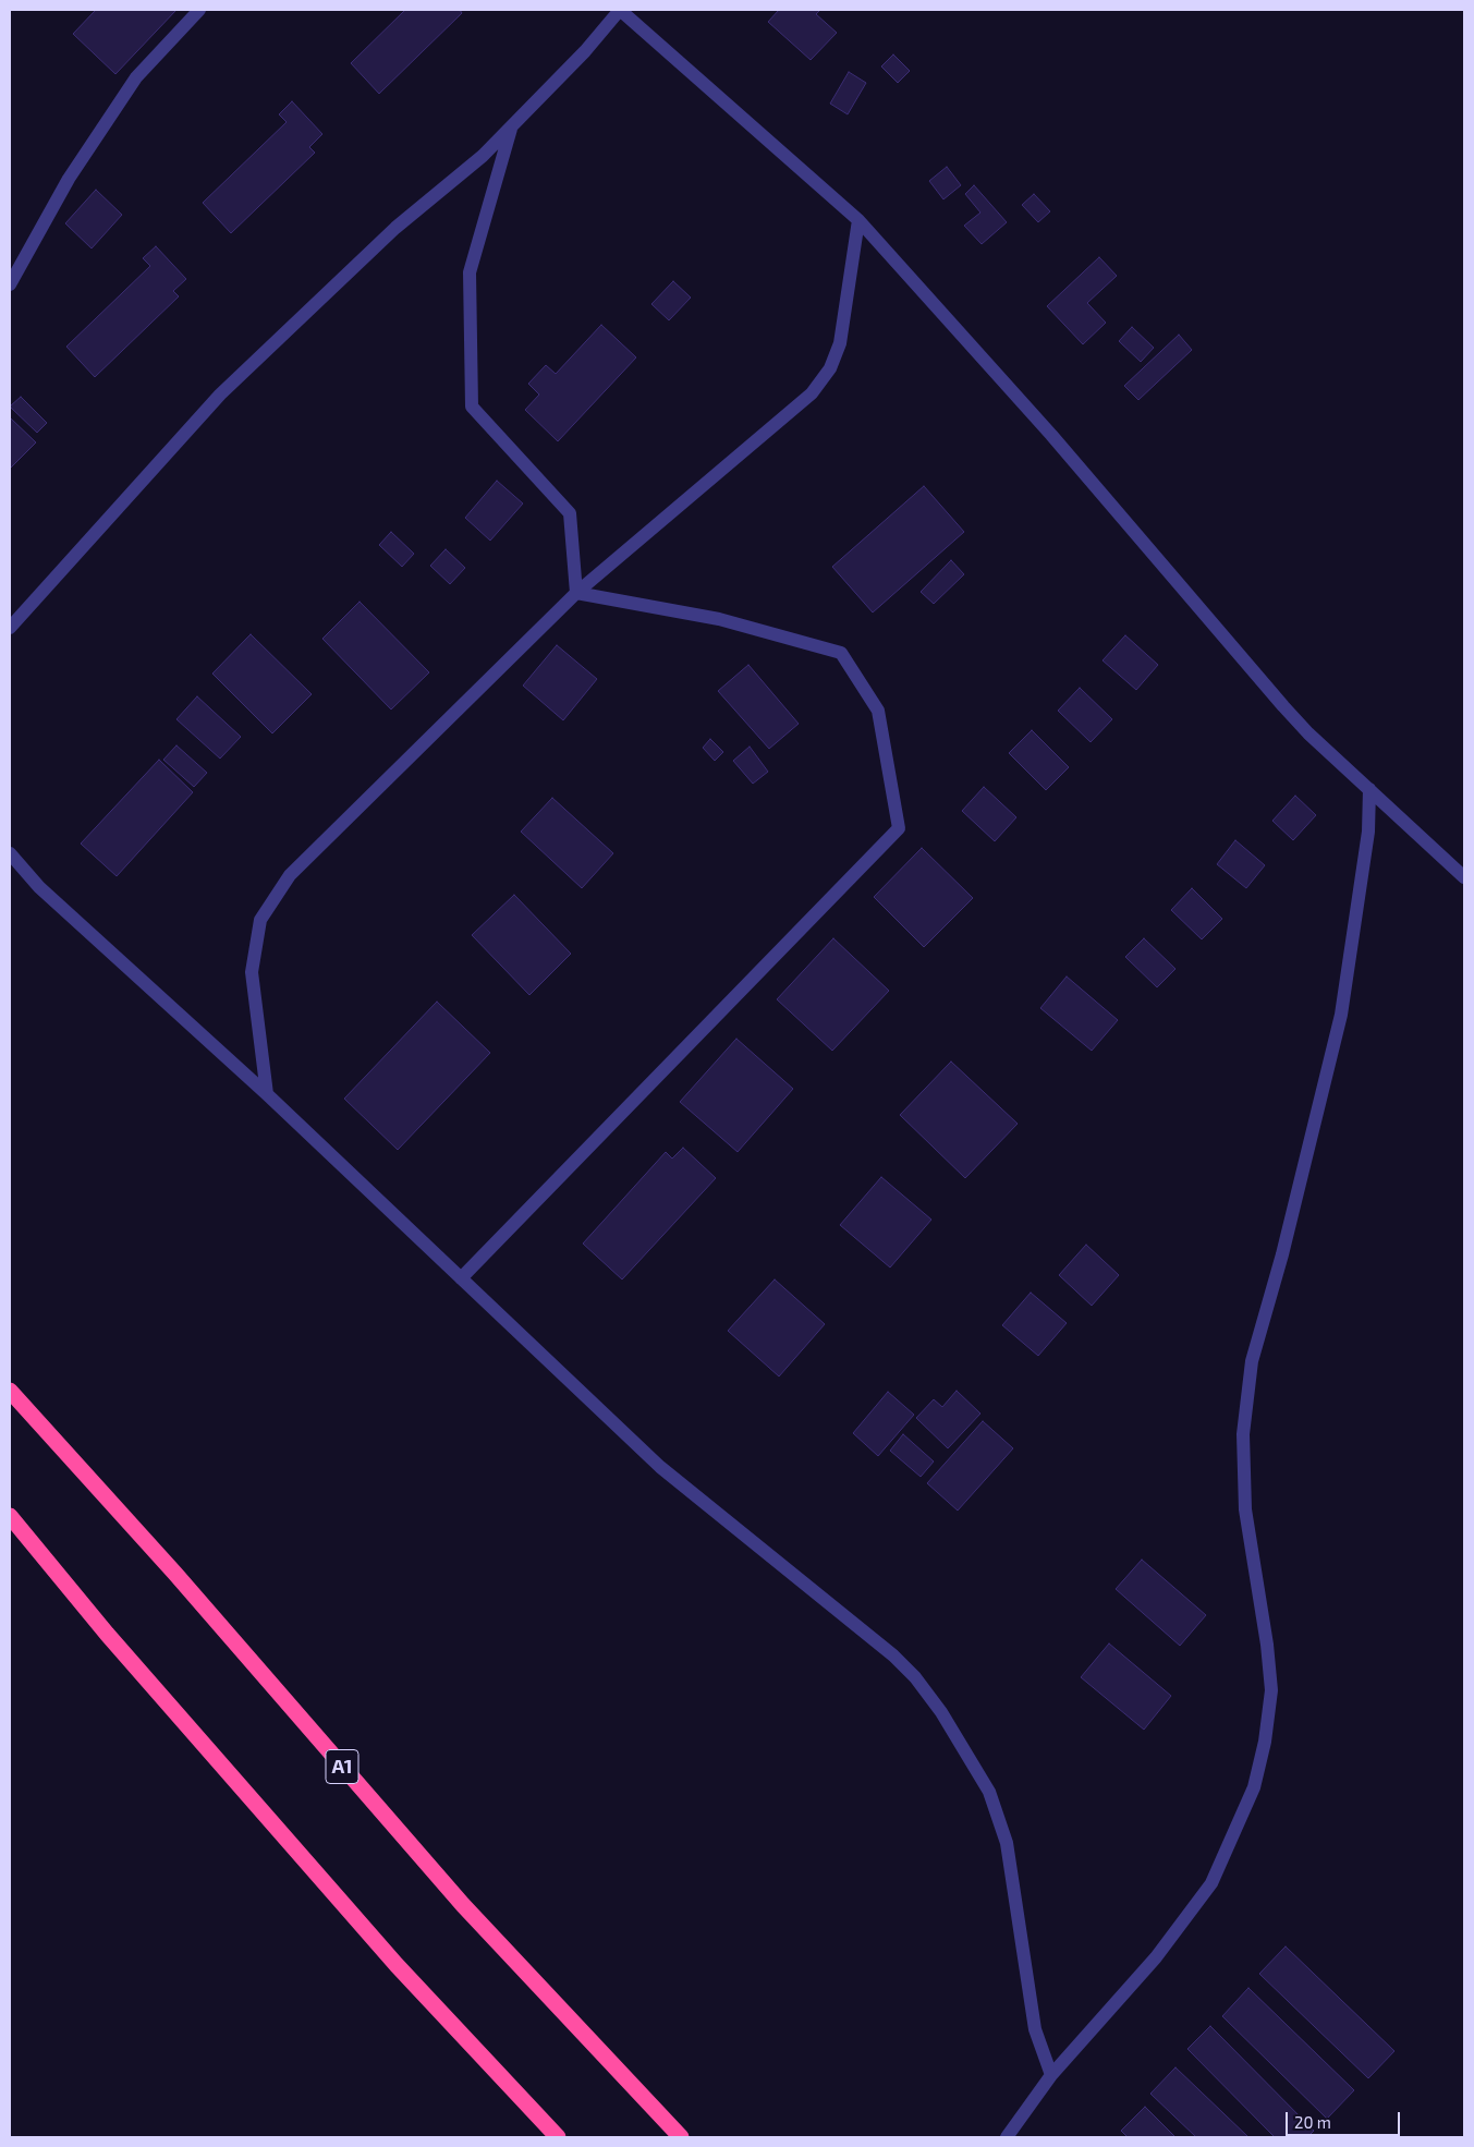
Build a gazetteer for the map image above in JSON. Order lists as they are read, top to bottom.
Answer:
{
  "streets": {
    "highway": ["A1"]
  },
  "scale_bar": "20 m"
}
